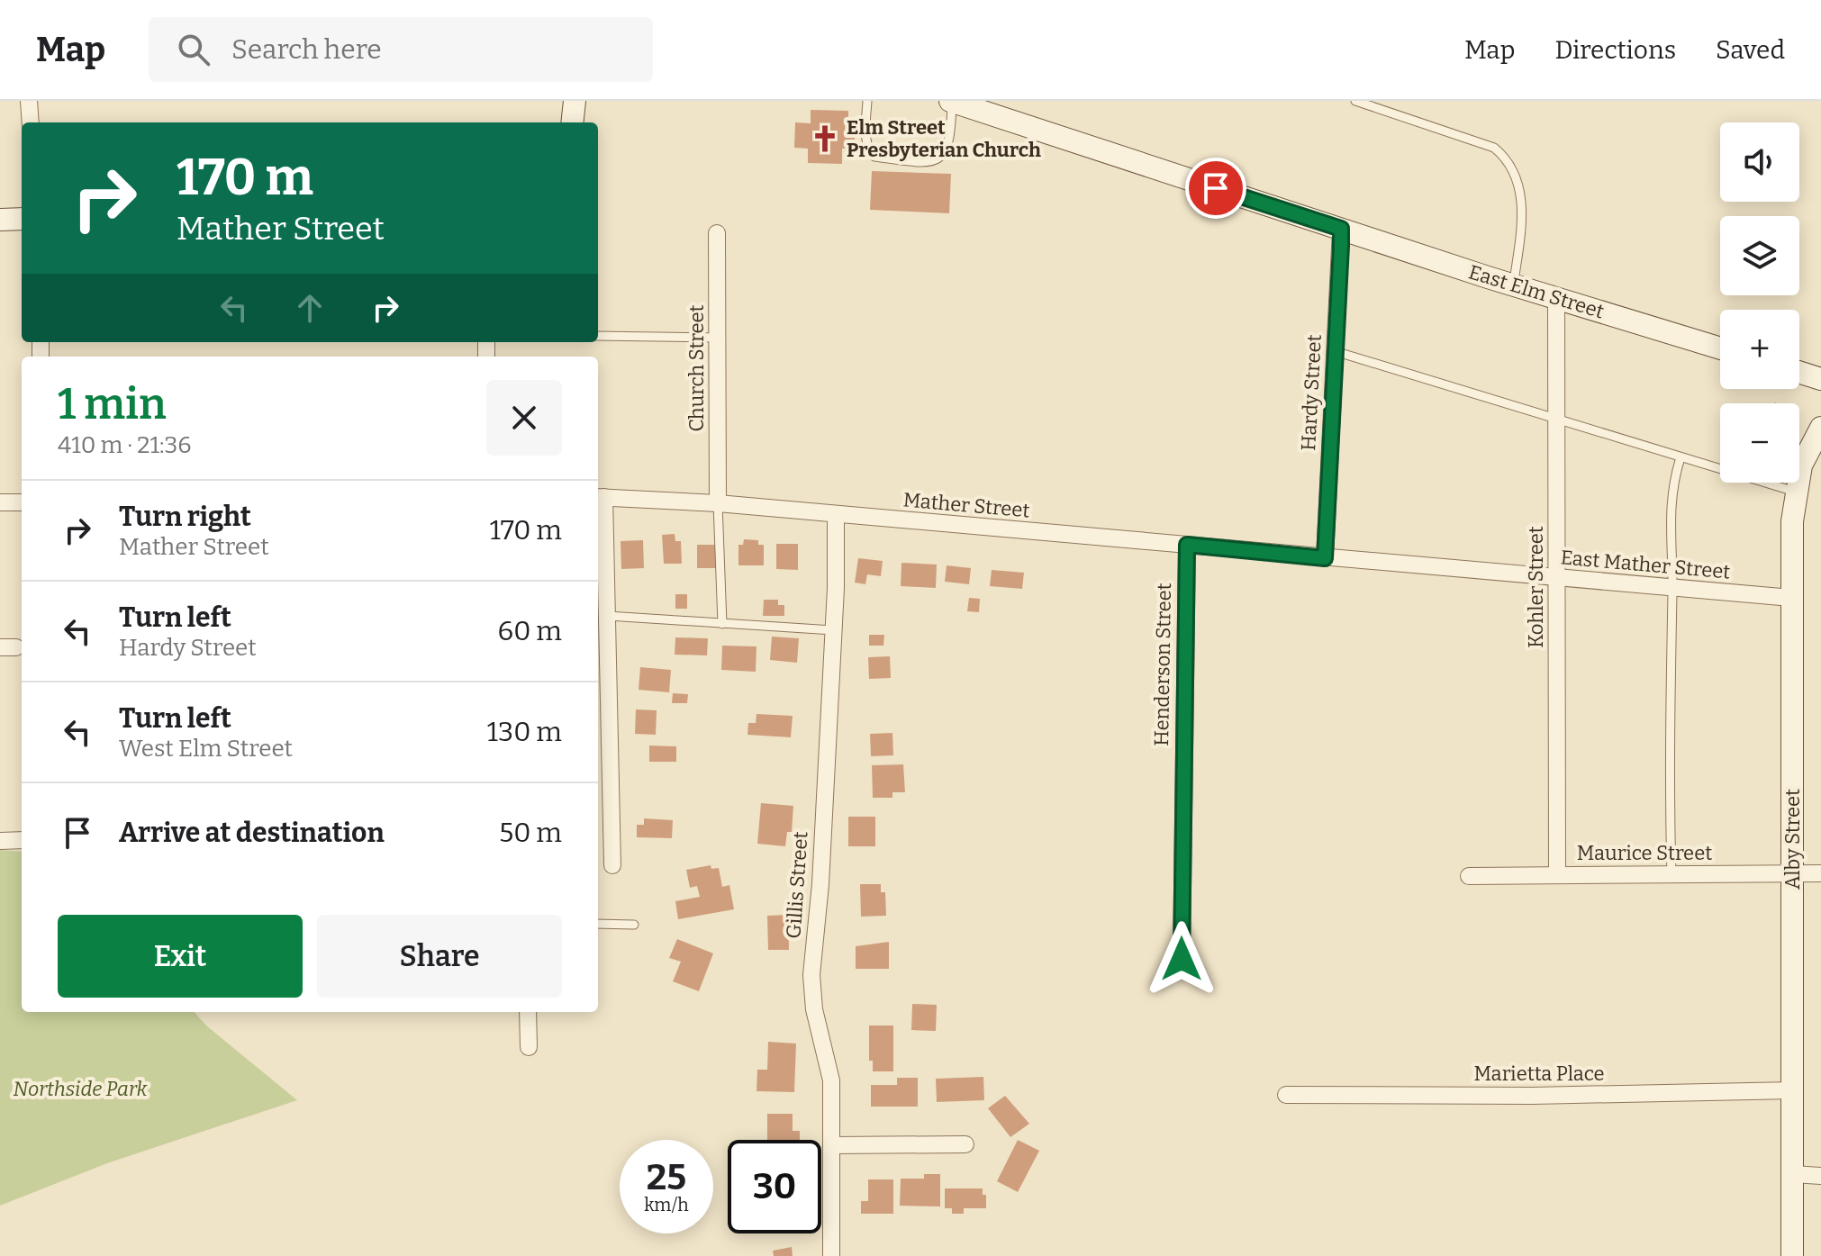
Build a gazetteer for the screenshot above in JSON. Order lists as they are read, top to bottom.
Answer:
{
  "streets": {
    "street": [
      "East Elm Street",
      "Church Street",
      "Hardy Street",
      "Mather Street",
      "East Mather Street",
      "Kohler Street",
      "Henderson Street",
      "Alby Street",
      "Maurice Street",
      "Gillis Street",
      "Marietta Place"
    ]
  },
  "crossings": [
    ["East Elm Street", "Hardy Street"],
    ["East Elm Street", "Kohler Street"],
    ["Church Street", "Mather Street"],
    ["Hardy Street", "Mather Street"],
    ["Hardy Street", "East Mather Street"],
    ["Mather Street", "East Mather Street"],
    ["Mather Street", "Henderson Street"],
    ["Mather Street", "Gillis Street"],
    ["East Mather Street", "Kohler Street"],
    ["East Mather Street", "Alby Street"],
    ["Kohler Street", "Maurice Street"],
    ["Alby Street", "Maurice Street"],
    ["Alby Street", "Marietta Place"]
  ],
  "parks": ["Northside Park"],
  "places": {
    "church": ["Elm Street Presbyterian Church"]
  },
  "page": {
    "header": "Map",
    "search": "Search here",
    "nav": ["Map", "Directions", "Saved"],
    "map_buttons": ["+", "−"],
    "turn": ["170 m", "Mather Street"],
    "heading": ["1 min", "410 m · 21:36"],
    "list": [
      {
        "name": "Turn right",
        "note": "Mather Street",
        "value": "170 m"
      },
      {
        "name": "Turn left",
        "note": "Hardy Street",
        "value": "60 m"
      },
      {
        "name": "Turn left",
        "note": "West Elm Street",
        "value": "130 m"
      },
      {
        "name": "Arrive at destination",
        "value": "50 m"
      }
    ],
    "buttons": ["Exit", "Share"],
    "speed": "25 km/h",
    "limit": "30"
  }
}
